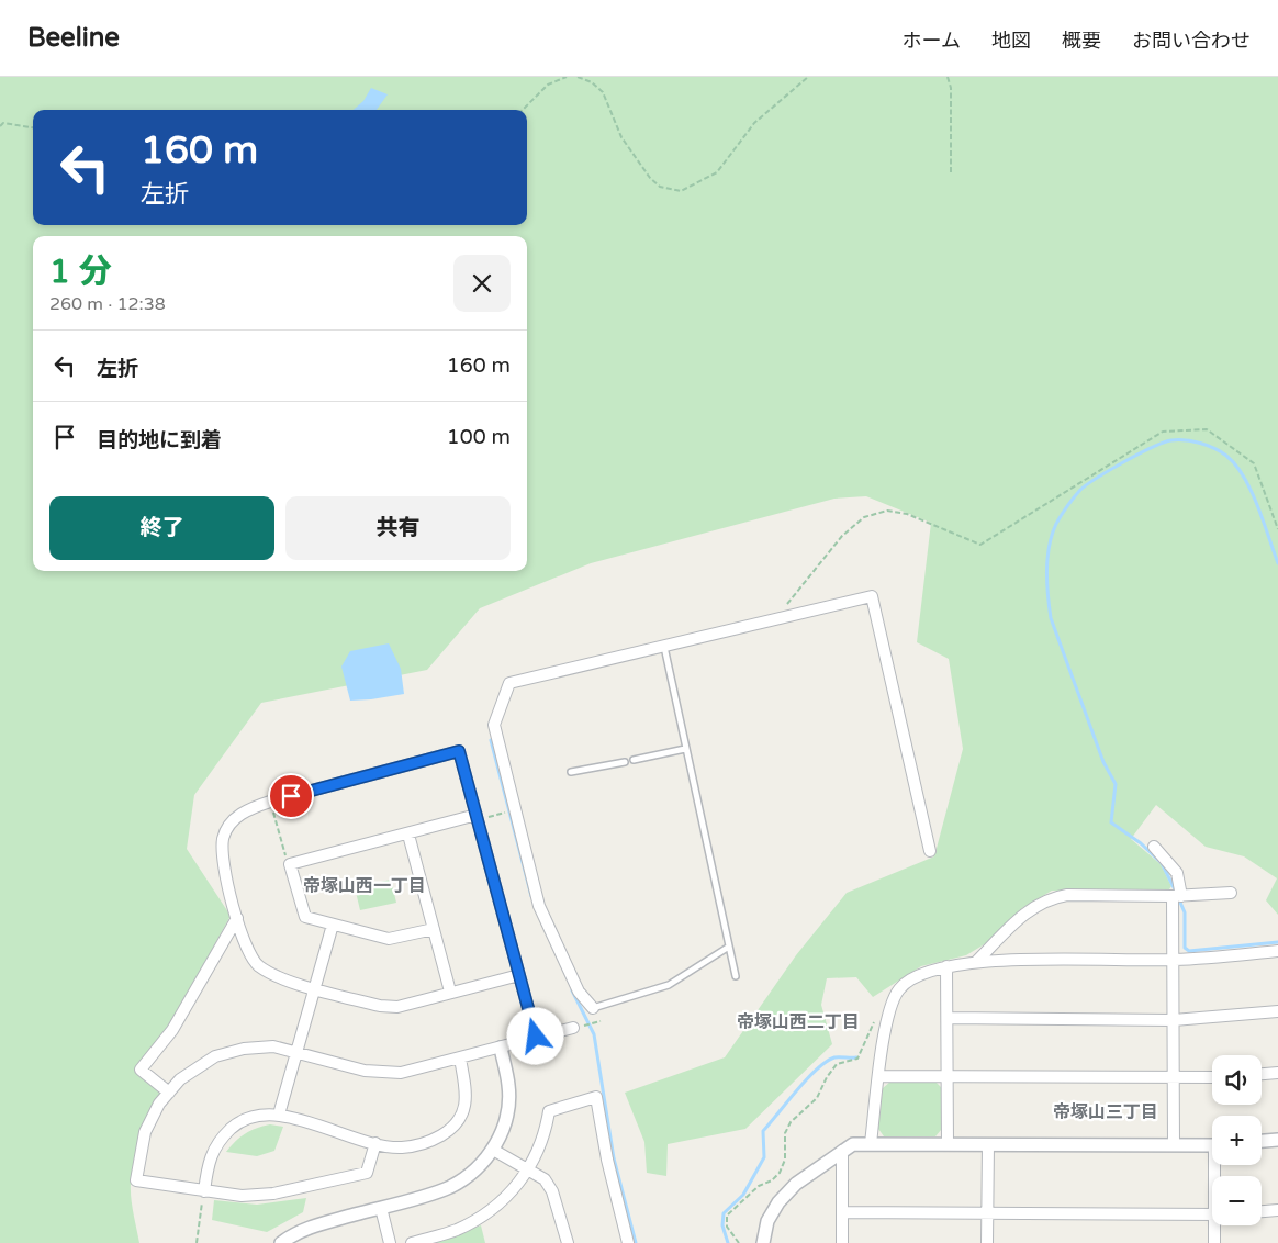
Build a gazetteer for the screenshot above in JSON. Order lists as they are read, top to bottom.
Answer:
{
  "districts": ["帝塚山西一丁目", "帝塚山西二丁目", "帝塚山三丁目"],
  "page": {
    "header": "Beeline",
    "nav": [
      "ホーム",
      "地図",
      "概要",
      "お問い合わせ"
    ],
    "turn": ["160 m", "左折"],
    "heading": ["1 分", "260 m · 12:38"],
    "list": [
      {
        "name": "左折",
        "value": "160 m"
      },
      {
        "name": "目的地に到着",
        "value": "100 m"
      }
    ],
    "buttons": ["終了", "共有"],
    "map_buttons": ["+", "−"]
  }
}
